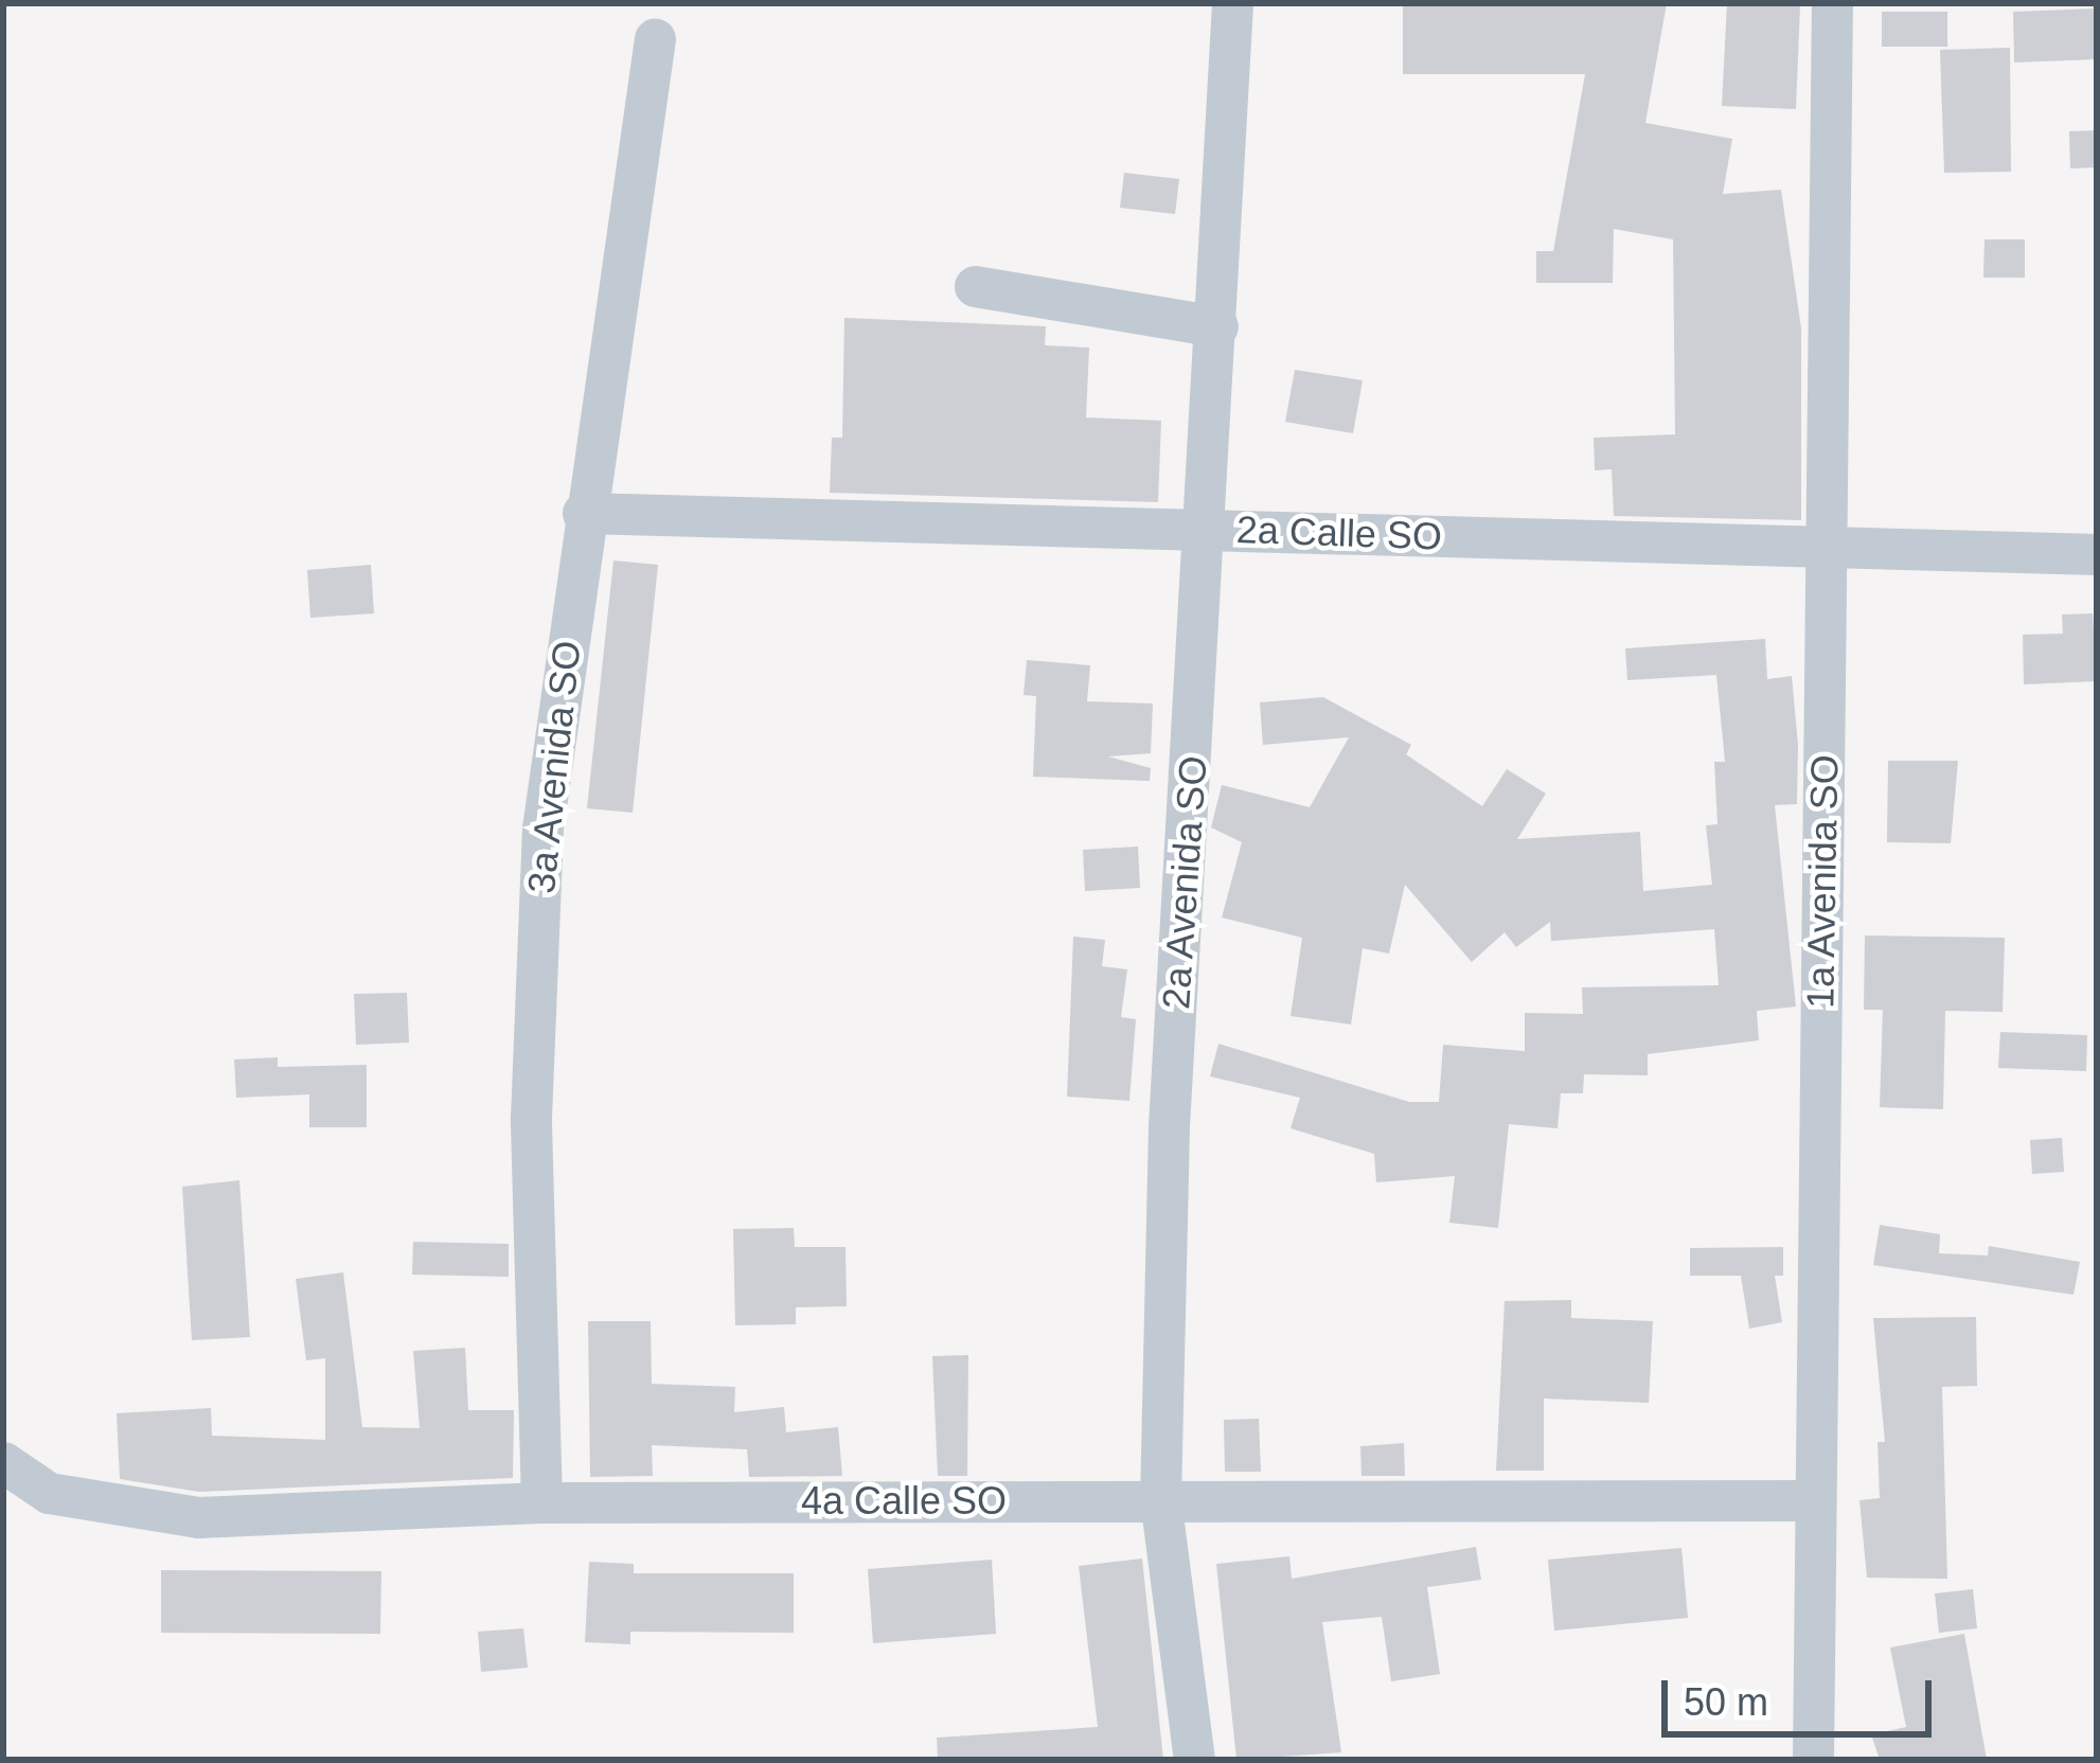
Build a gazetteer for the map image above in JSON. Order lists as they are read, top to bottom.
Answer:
{
  "streets": {
    "street": [
      "2a Calle SO",
      "3a Avenida SO",
      "1a Avenida SO",
      "2a Avenida SO",
      "4a Calle SO"
    ]
  },
  "crossings": [
    ["2a Calle SO", "3a Avenida SO"],
    ["2a Calle SO", "1a Avenida SO"],
    ["2a Calle SO", "2a Avenida SO"],
    ["3a Avenida SO", "4a Calle SO"],
    ["1a Avenida SO", "4a Calle SO"],
    ["2a Avenida SO", "4a Calle SO"]
  ],
  "scale_bar": "50 m"
}
